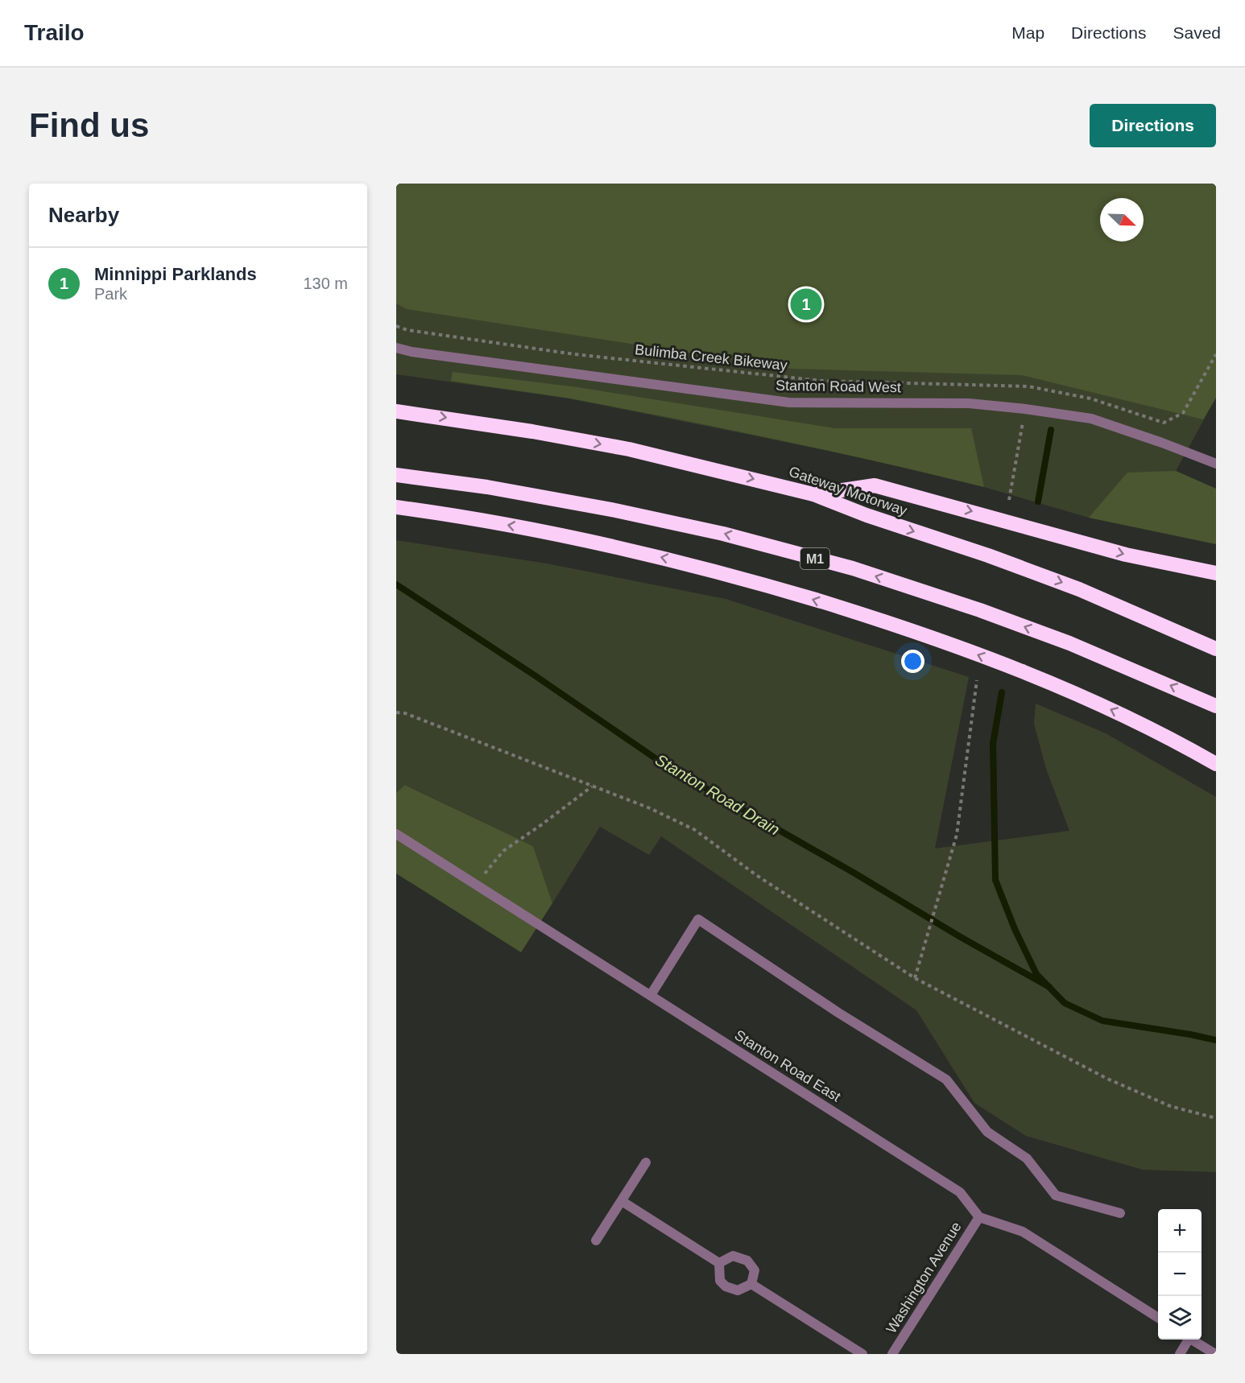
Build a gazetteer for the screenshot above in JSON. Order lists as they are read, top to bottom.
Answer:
{
  "streets": {
    "highway": ["Gateway Motorway", "M1"],
    "street": ["Stanton Road West", "Stanton Road East", "Washington Avenue"],
    "path": ["Bulimba Creek Bikeway"]
  },
  "crossings": [
    ["Stanton Road East", "Washington Avenue"]
  ],
  "water": ["Stanton Road Drain"],
  "north": "bottom right",
  "page": {
    "header": "Trailo",
    "nav": ["Map", "Directions", "Saved"],
    "buttons": "Directions",
    "title": "Find us",
    "heading": "Nearby",
    "list": [
      {
        "mark": "1",
        "name": "Minnippi Parklands",
        "note": "Park",
        "value": "130 m"
      }
    ],
    "pins": "1",
    "map_buttons": ["+", "−"]
  }
}
